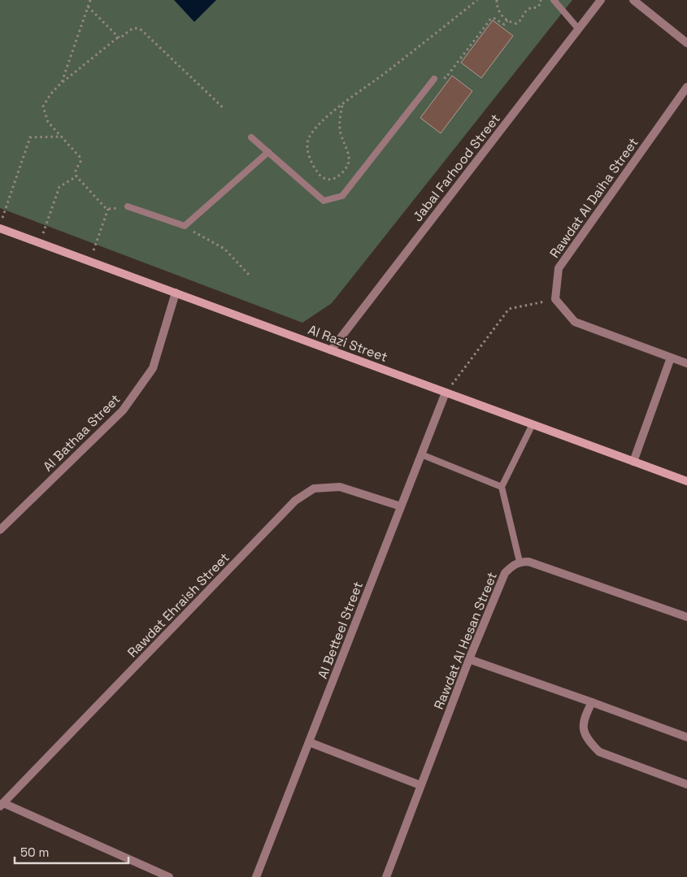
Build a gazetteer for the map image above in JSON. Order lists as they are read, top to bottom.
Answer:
{
  "streets": {
    "street": [
      "Jabal Farhood Street",
      "Rawdat Al Daiha Street",
      "Al Razi Street",
      "Al Bathaa Street",
      "Rawdat Ehraish Street",
      "Al Betteel Street",
      "Rawdat Al Hesan Street"
    ]
  },
  "crossings": [
    ["Jabal Farhood Street", "Al Razi Street"],
    ["Al Razi Street", "Al Bathaa Street"],
    ["Al Razi Street", "Al Betteel Street"],
    ["Rawdat Ehraish Street", "Al Betteel Street"]
  ],
  "scale_bar": "50 m"
}
